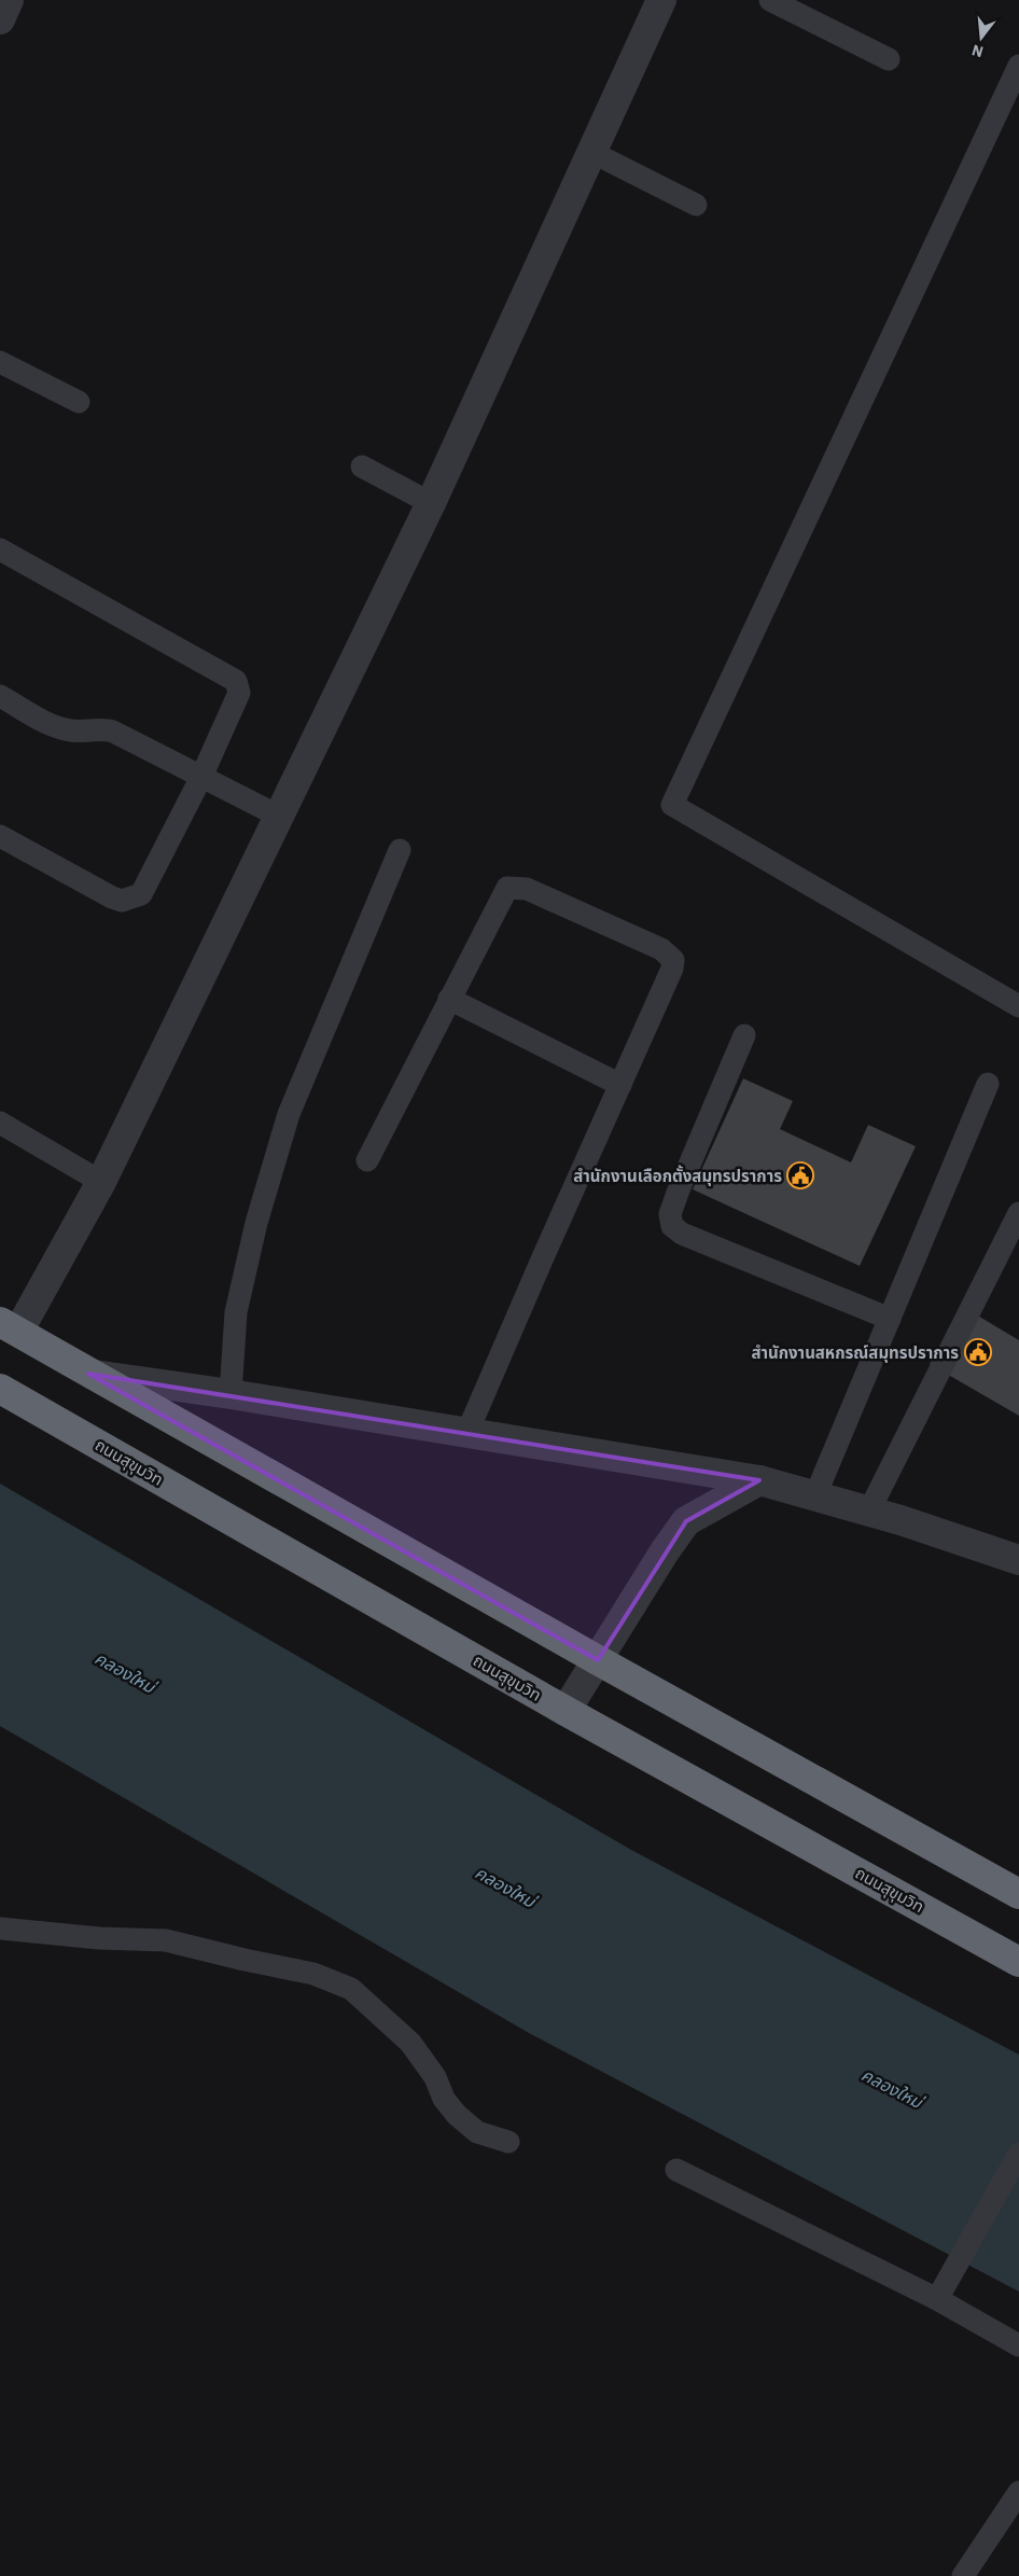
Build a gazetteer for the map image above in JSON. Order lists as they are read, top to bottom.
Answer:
{
  "streets": {
    "highway": ["ถนนสุขุมวิท"]
  },
  "water": ["คลองใหม่"],
  "places": {
    "public building": ["สำนักงานเลือกตั้งสมุทรปราการ", "สำนักงานสหกรณ์สมุทรปราการ"]
  },
  "north": "bottom"
}
